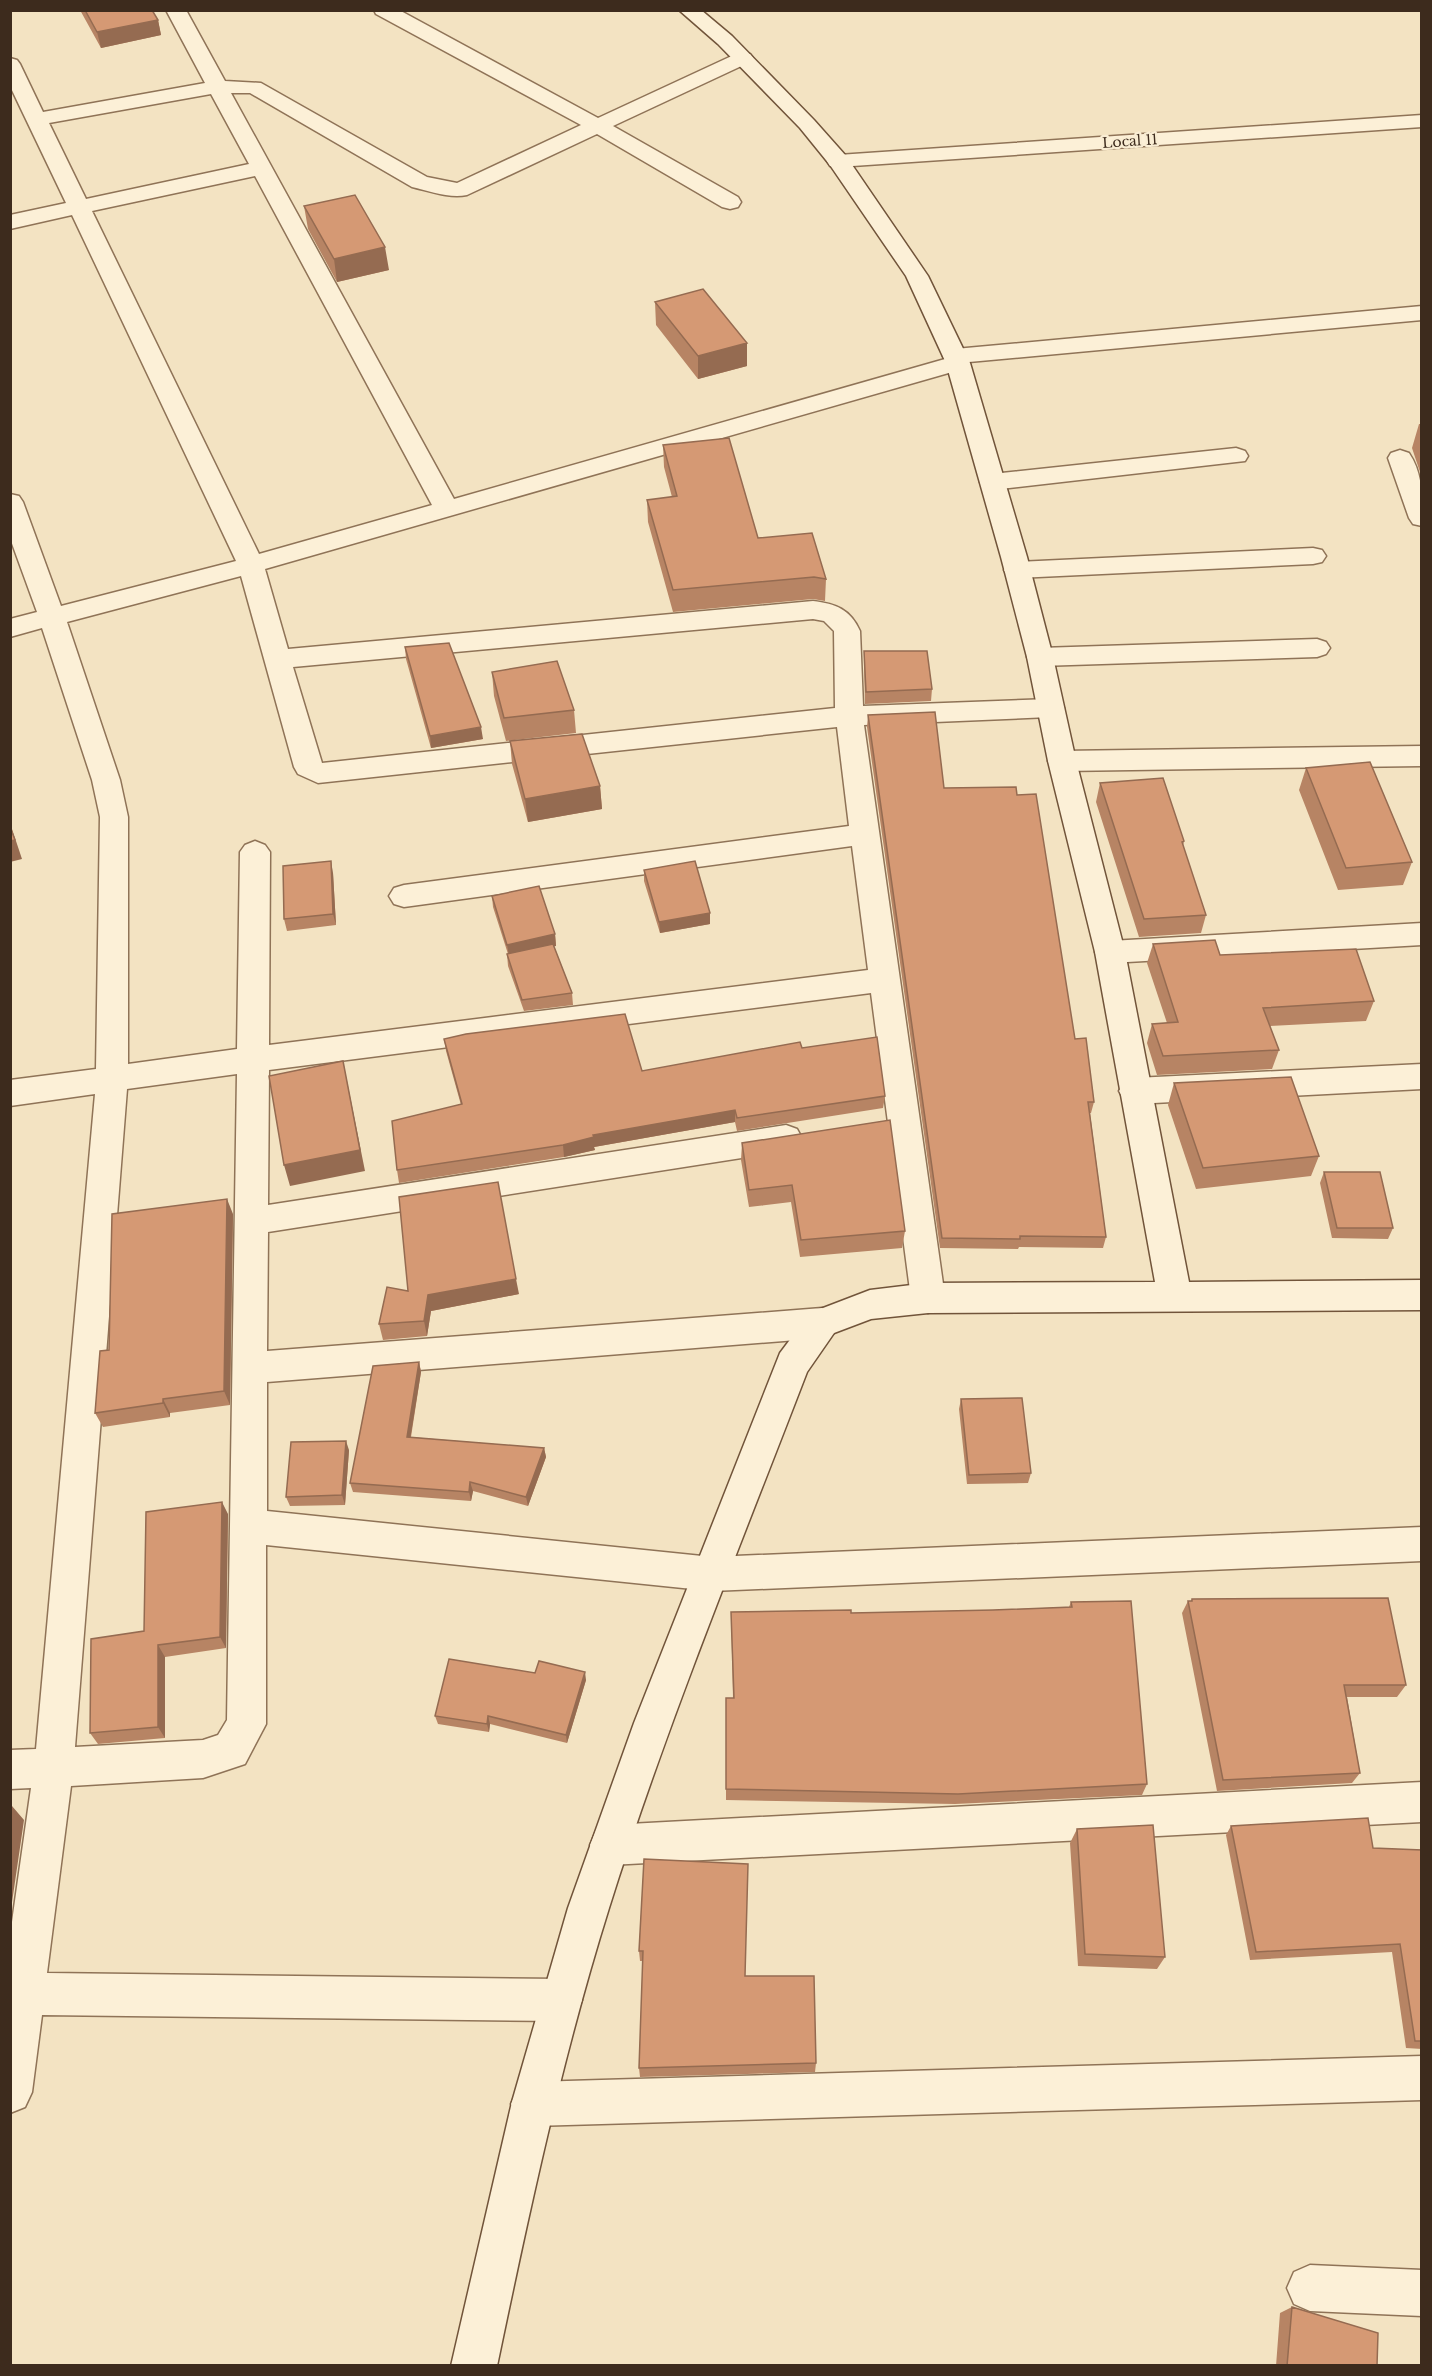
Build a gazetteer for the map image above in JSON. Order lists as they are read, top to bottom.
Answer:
{
  "streets": {
    "street": ["Local 11"]
  }
}
